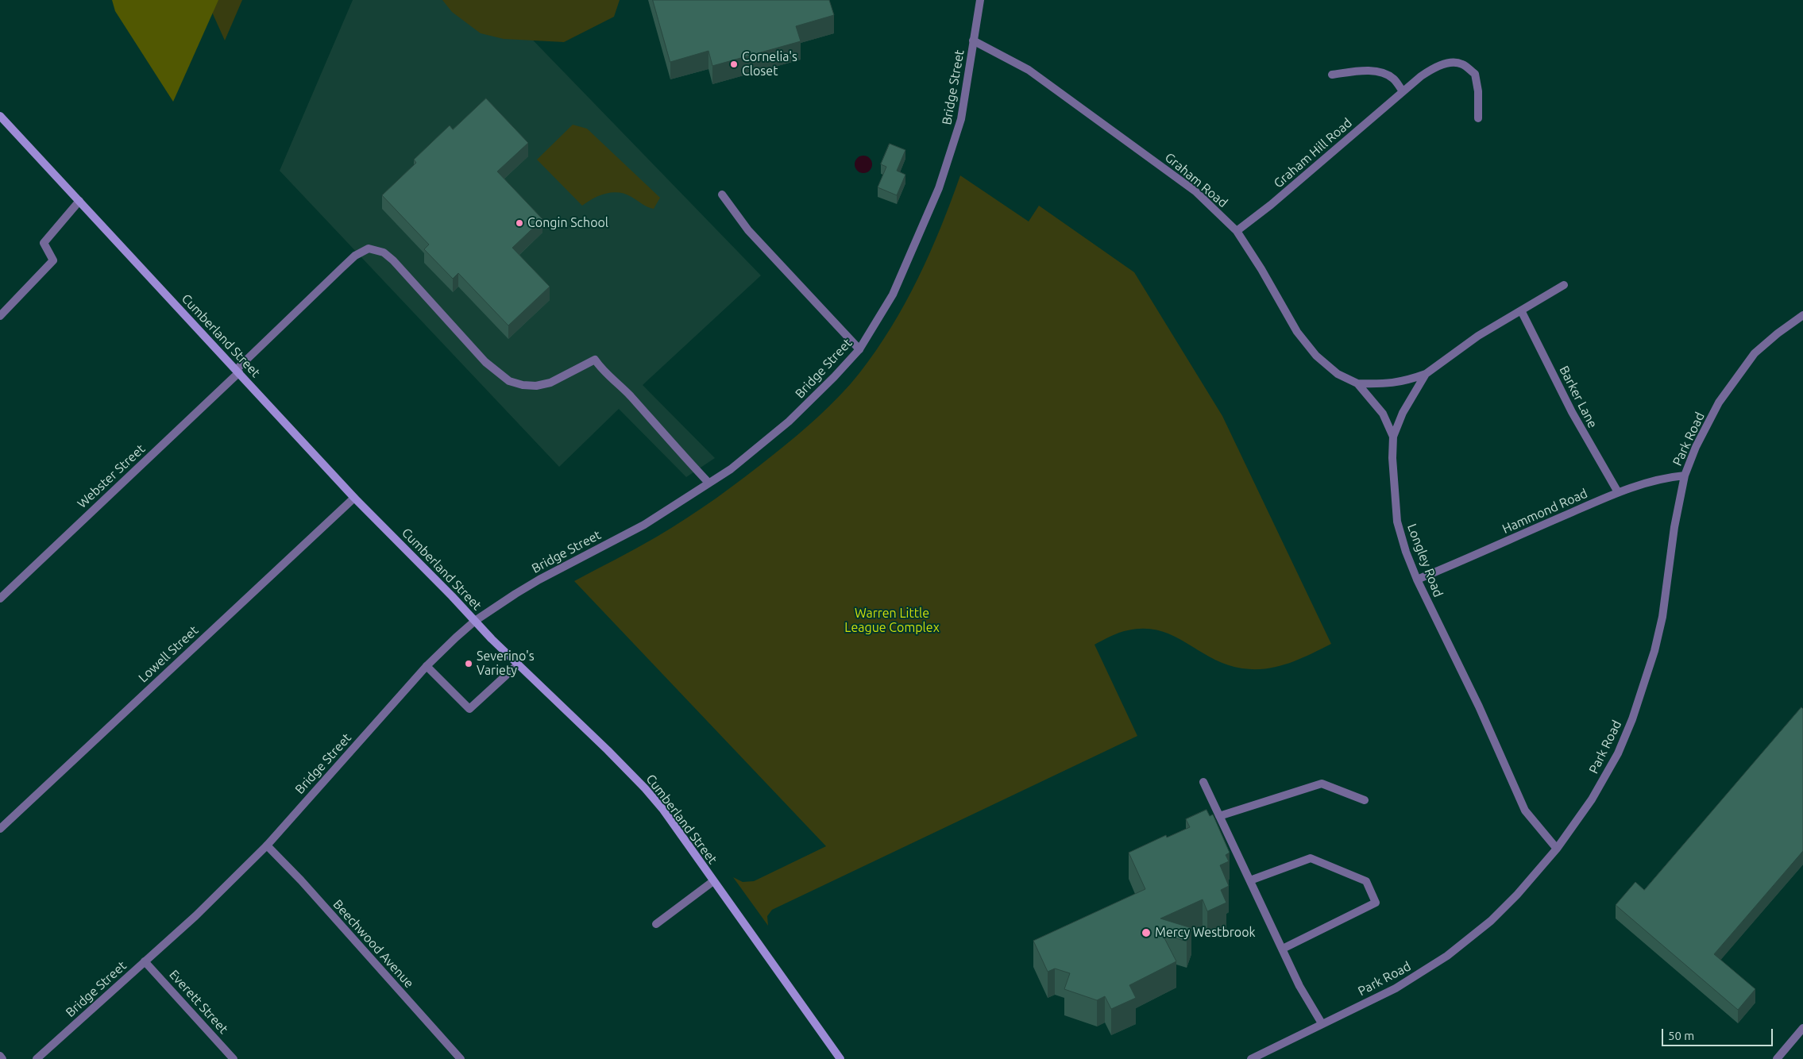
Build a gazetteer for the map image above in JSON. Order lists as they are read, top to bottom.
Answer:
{
  "streets": {
    "main road": ["Cumberland Street"],
    "street": [
      "Bridge Street",
      "Graham Hill Road",
      "Graham Road",
      "Barker Lane",
      "Park Road",
      "Webster Street",
      "Hammond Road",
      "Longley Road",
      "Lowell Street",
      "Beechwood Avenue",
      "Everett Street"
    ]
  },
  "crossings": [
    ["Bridge Street", "Graham Road"],
    ["Bridge Street", "Cumberland Street"],
    ["Bridge Street", "Webster Street"],
    ["Bridge Street", "Beechwood Avenue"],
    ["Bridge Street", "Everett Street"],
    ["Graham Hill Road", "Graham Road"],
    ["Graham Road", "Longley Road"],
    ["Cumberland Street", "Webster Street"],
    ["Cumberland Street", "Lowell Street"],
    ["Barker Lane", "Hammond Road"],
    ["Barker Lane", "Longley Road"],
    ["Park Road", "Hammond Road"],
    ["Park Road", "Longley Road"],
    ["Hammond Road", "Longley Road"]
  ],
  "parks": ["Warren Little League Complex"],
  "places": [
    "Cornelia's Closet",
    "Congin School",
    "Severino's Variety",
    "Mercy Westbrook"
  ],
  "scale_bar": "50 m"
}
